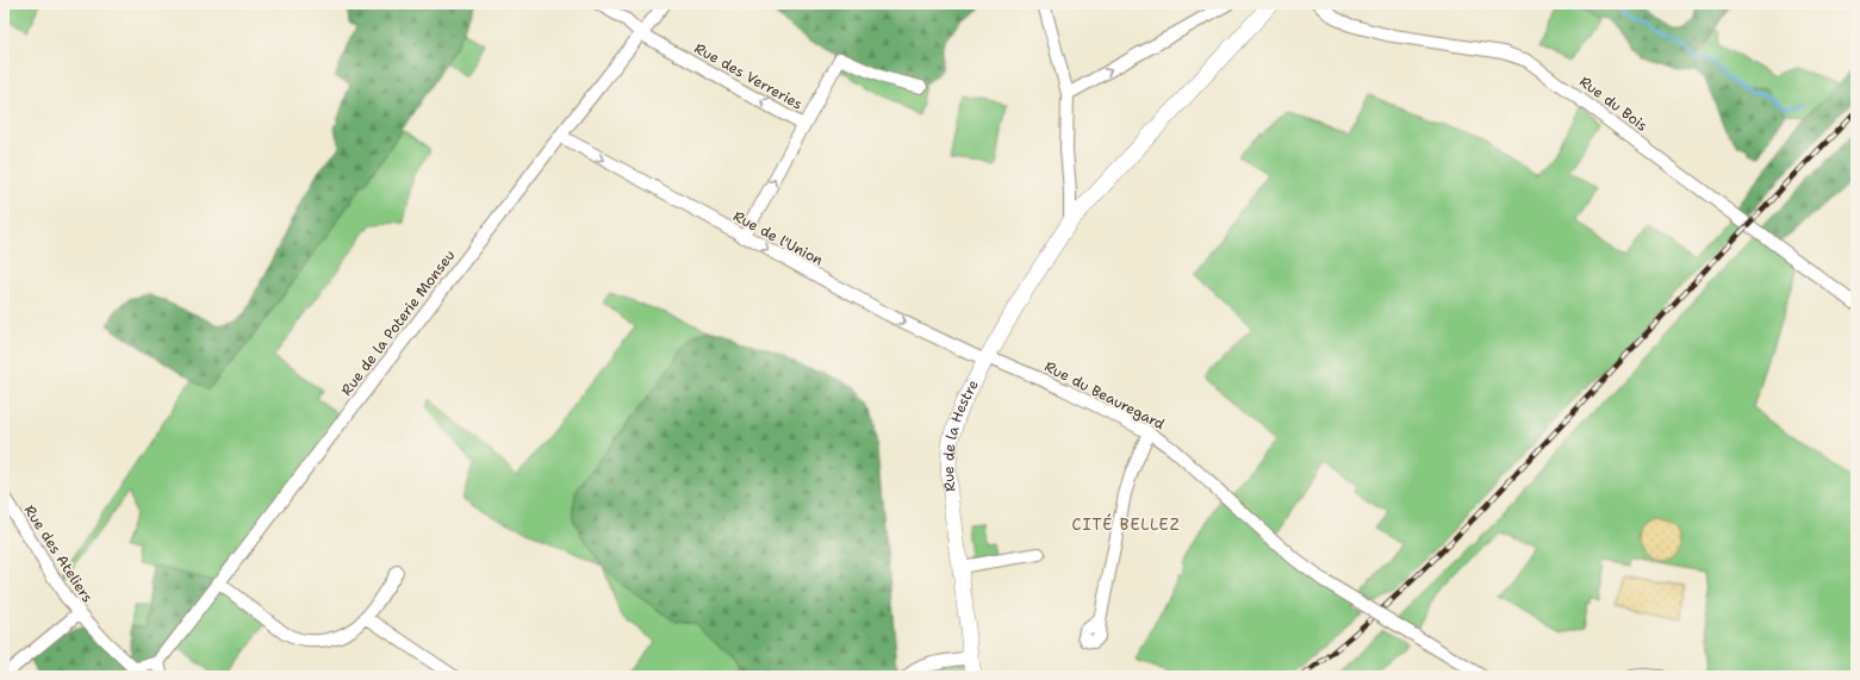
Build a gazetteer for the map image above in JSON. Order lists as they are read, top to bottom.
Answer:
{
  "streets": {
    "street": [
      "Rue des Verreries",
      "Rue du Bois",
      "Rue de l'Union",
      "Rue de la Poterie Monseu",
      "Rue du Beauregard",
      "Rue de la Hestre",
      "Rue des Ateliers"
    ]
  },
  "crossings": [
    ["Rue des Verreries", "Rue de l'Union"],
    ["Rue des Verreries", "Rue de la Poterie Monseu"],
    ["Rue de l'Union", "Rue de la Poterie Monseu"],
    ["Rue de l'Union", "Rue du Beauregard"],
    ["Rue de l'Union", "Rue de la Hestre"],
    ["Rue de la Poterie Monseu", "Rue des Ateliers"],
    ["Rue du Beauregard", "Rue de la Hestre"]
  ],
  "one_way": ["Rue de l'Union"],
  "districts": ["CITÉ BELLEZ"]
}
